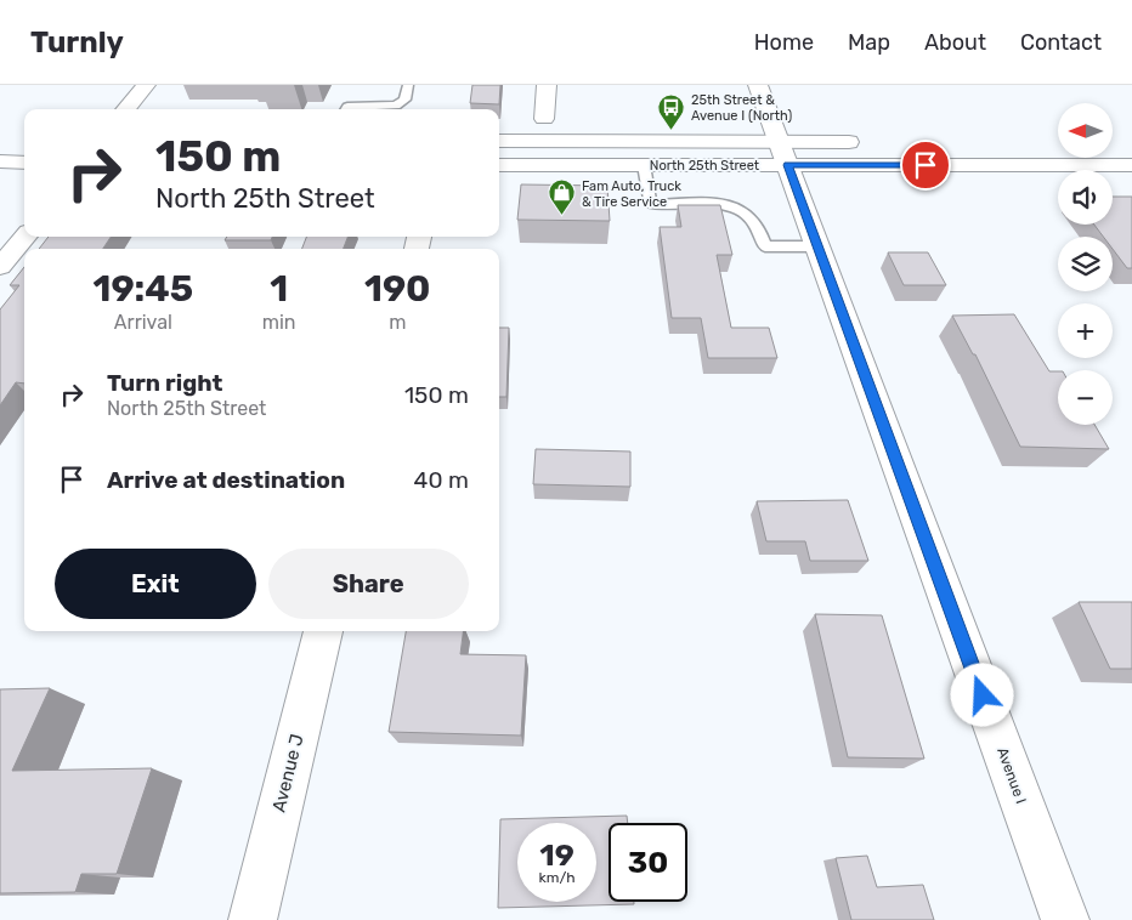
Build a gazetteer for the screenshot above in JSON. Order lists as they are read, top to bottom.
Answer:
{
  "streets": {
    "street": ["North 25th Street", "Avenue J", "Avenue I"]
  },
  "crossings": [
    ["North 25th Street", "Avenue I"]
  ],
  "places": {
    "bus stop": ["25th Street & Avenue I (North)"],
    "shop": ["Fam Auto, Truck & Tire Service"]
  },
  "north": "left",
  "page": {
    "header": "Turnly",
    "nav": [
      "Home",
      "Map",
      "About",
      "Contact"
    ],
    "map_buttons": ["+", "−"],
    "turn": ["150 m", "North 25th Street"],
    "eta": [
      "19:45",
      "Arrival",
      "1",
      "min",
      "190",
      "m"
    ],
    "list": [
      {
        "name": "Turn right",
        "note": "North 25th Street",
        "value": "150 m"
      },
      {
        "name": "Arrive at destination",
        "value": "40 m"
      }
    ],
    "buttons": ["Exit", "Share"],
    "speed": "19 km/h",
    "limit": "30"
  }
}
